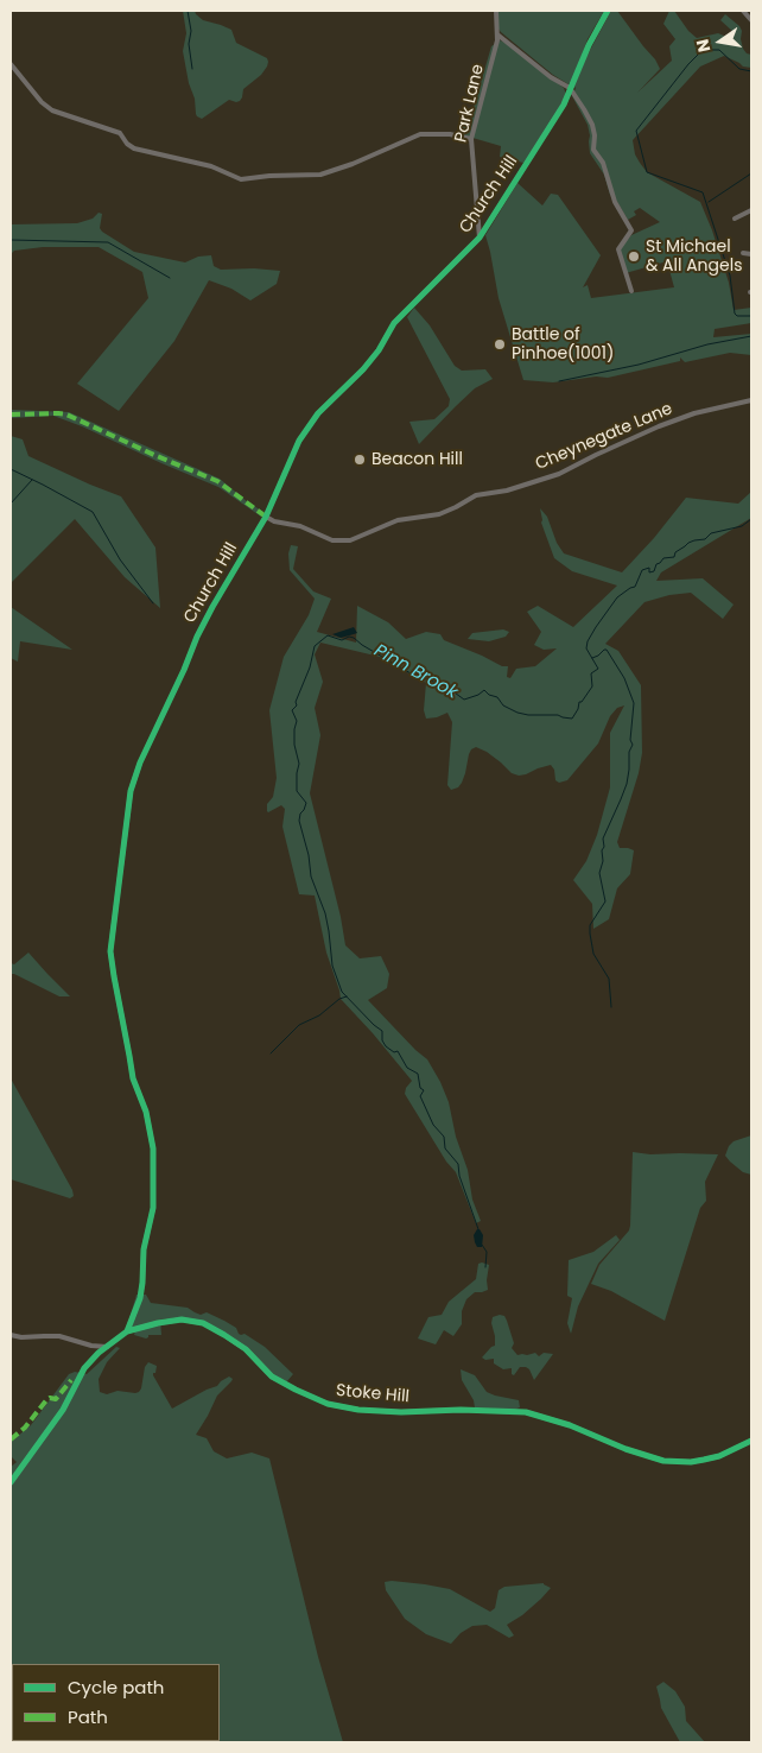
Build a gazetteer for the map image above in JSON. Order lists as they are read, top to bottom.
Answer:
{
  "streets": {
    "street": [
      "Park Lane",
      "Church Hill",
      "Cheynegate Lane",
      "Stoke Hill"
    ]
  },
  "crossings": [
    ["Park Lane", "Church Hill"],
    ["Church Hill", "Cheynegate Lane"],
    ["Church Hill", "Stoke Hill"]
  ],
  "water": ["Pinn Brook"],
  "places": ["St Michael & All Angels", "Battle of Pinhoe(1001)", "Beacon Hill"],
  "legend": ["Cycle path", "Path"],
  "north": "left"
}
